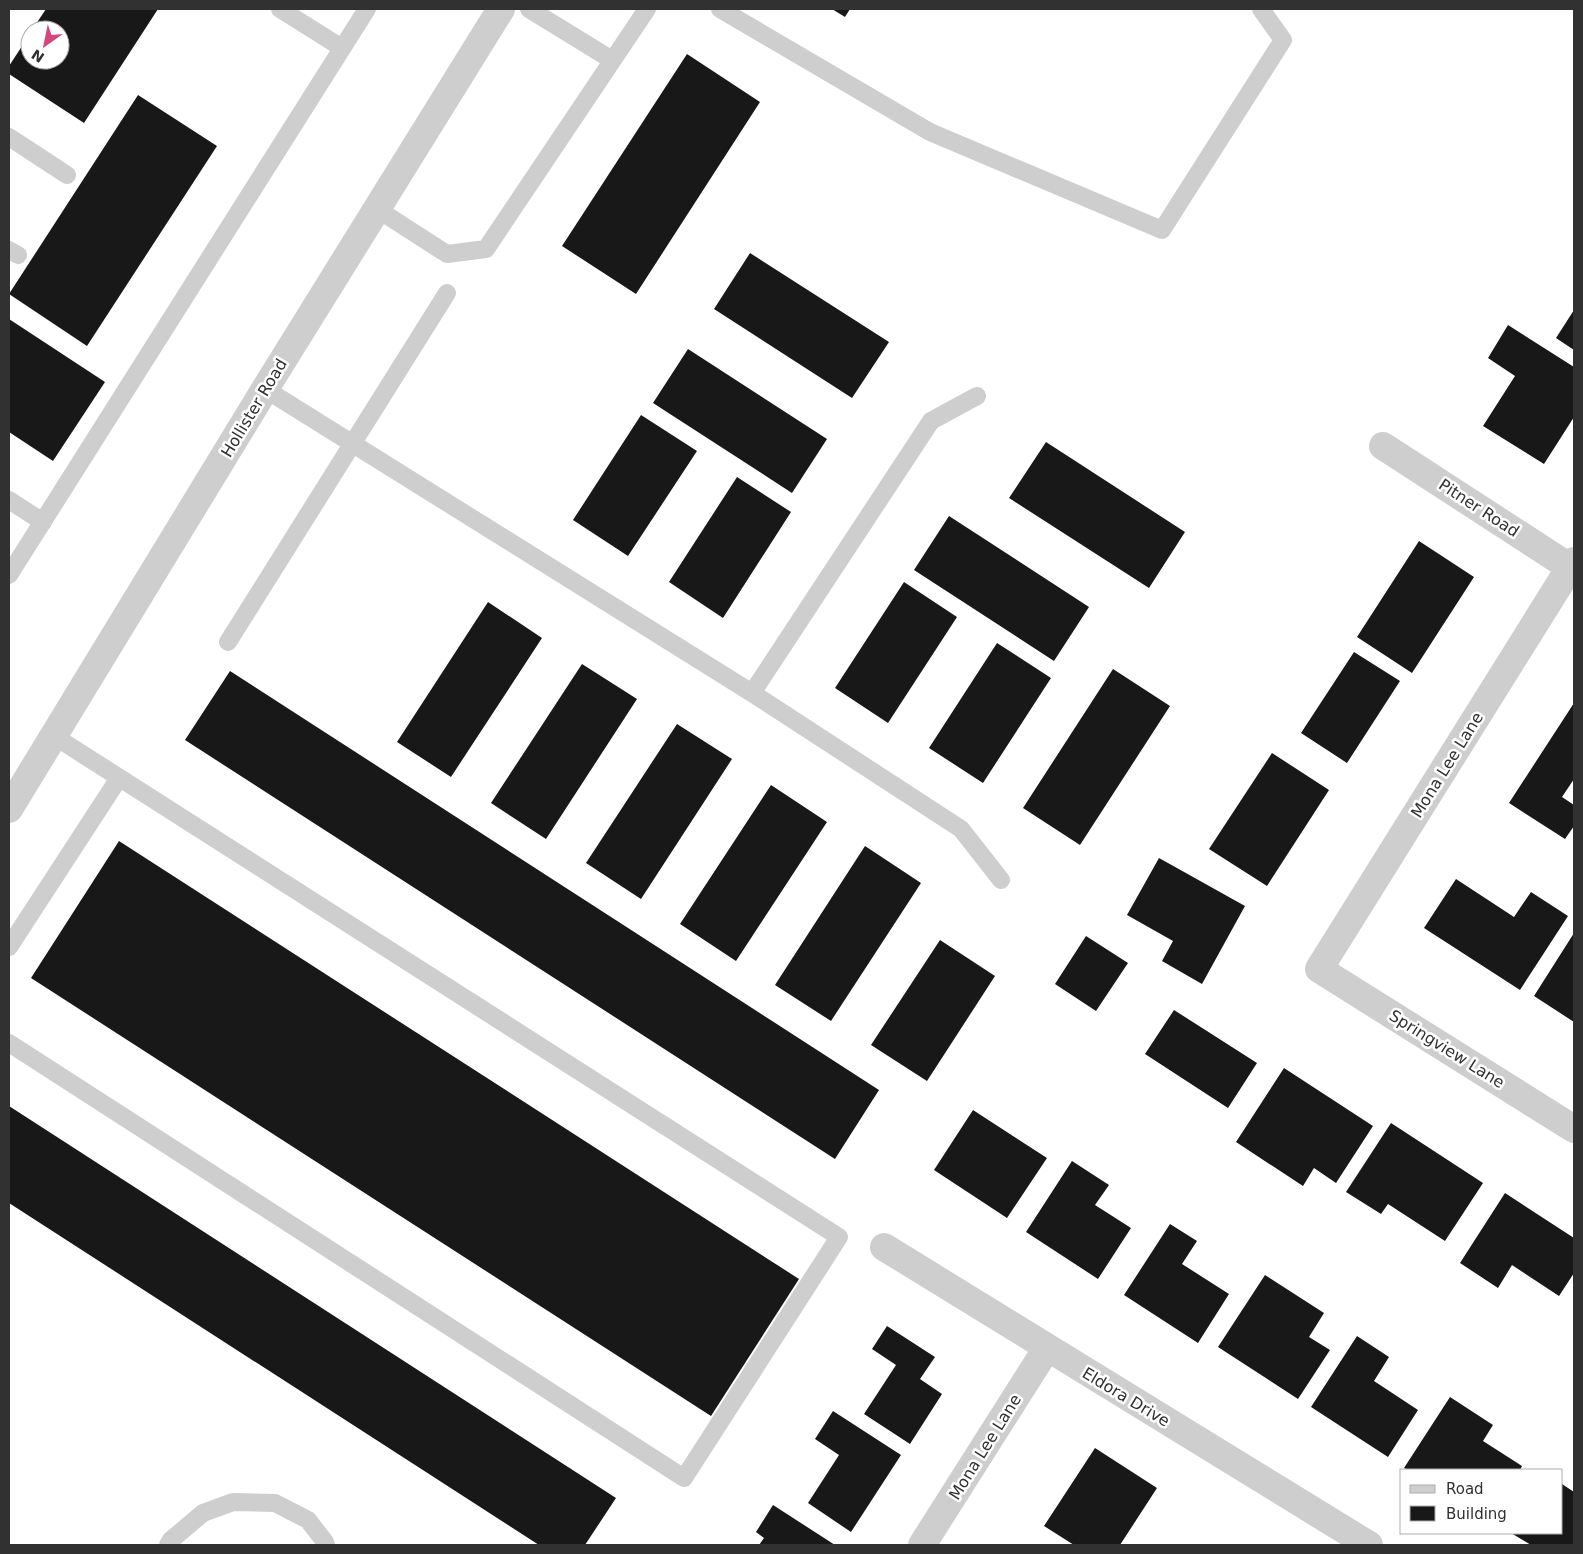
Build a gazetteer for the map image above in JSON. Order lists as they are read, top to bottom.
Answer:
{
  "streets": {
    "street": [
      "Hollister Road",
      "Pitner Road",
      "Mona Lee Lane",
      "Springview Lane",
      "Eldora Drive"
    ]
  },
  "crossings": [
    ["Pitner Road", "Mona Lee Lane"],
    ["Mona Lee Lane", "Springview Lane"],
    ["Mona Lee Lane", "Eldora Drive"]
  ],
  "legend": ["Road", "Building"],
  "north": "bottom left"
}
